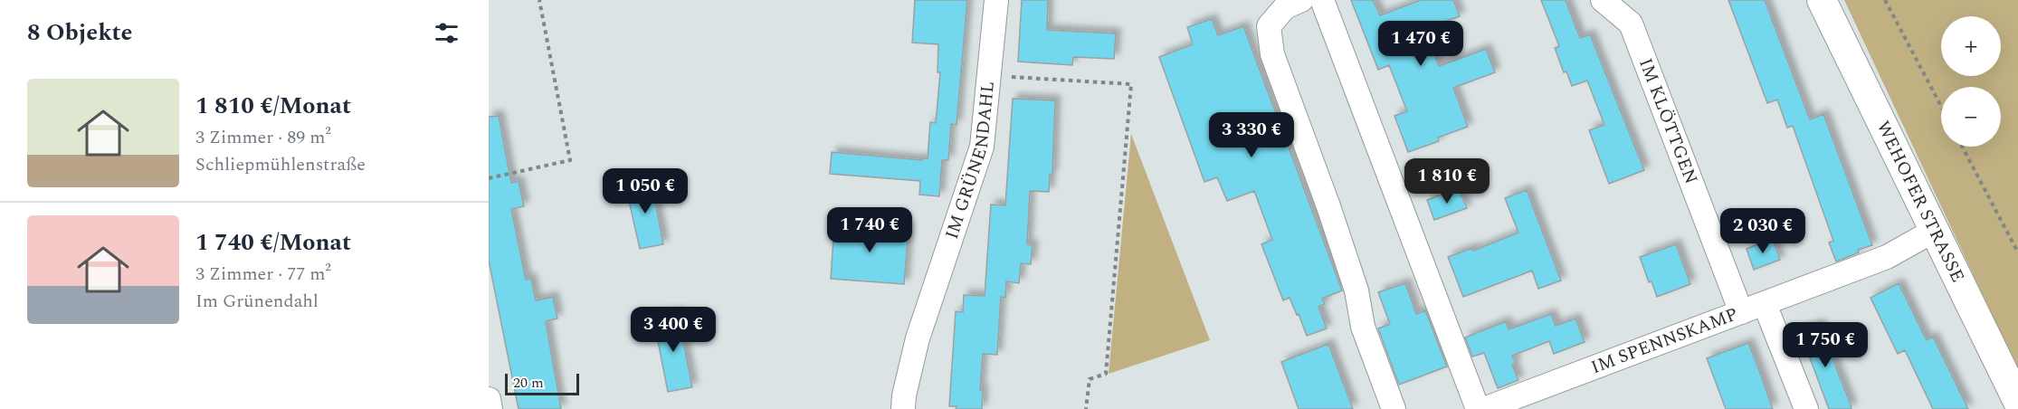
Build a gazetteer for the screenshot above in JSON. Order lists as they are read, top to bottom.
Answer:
{
  "streets": {
    "street": [
      "IM KLÖTTGEN",
      "IM GRÜNENDAHL",
      "WEHOFER STRASSE",
      "IM SPENNSKAMP"
    ]
  },
  "crossings": [
    ["IM KLÖTTGEN", "IM SPENNSKAMP"],
    ["WEHOFER STRASSE", "IM SPENNSKAMP"]
  ],
  "scale_bar": "20 m",
  "page": {
    "heading": "8 Objekte",
    "map_buttons": ["+", "−"],
    "price": [
      "1 470 €",
      "3 330 €",
      "1 810 €",
      "1 050 €",
      "1 740 €",
      "2 030 €",
      "3 400 €",
      "1 750 €"
    ],
    "list": [
      {
        "name": "1 810 €/Monat",
        "note": "3 Zimmer · 89 m² · Schliepmühlenstraße"
      },
      {
        "name": "1 740 €/Monat",
        "note": "3 Zimmer · 77 m² · Im Grünendahl"
      }
    ],
    "scale": "20 m"
  }
}
